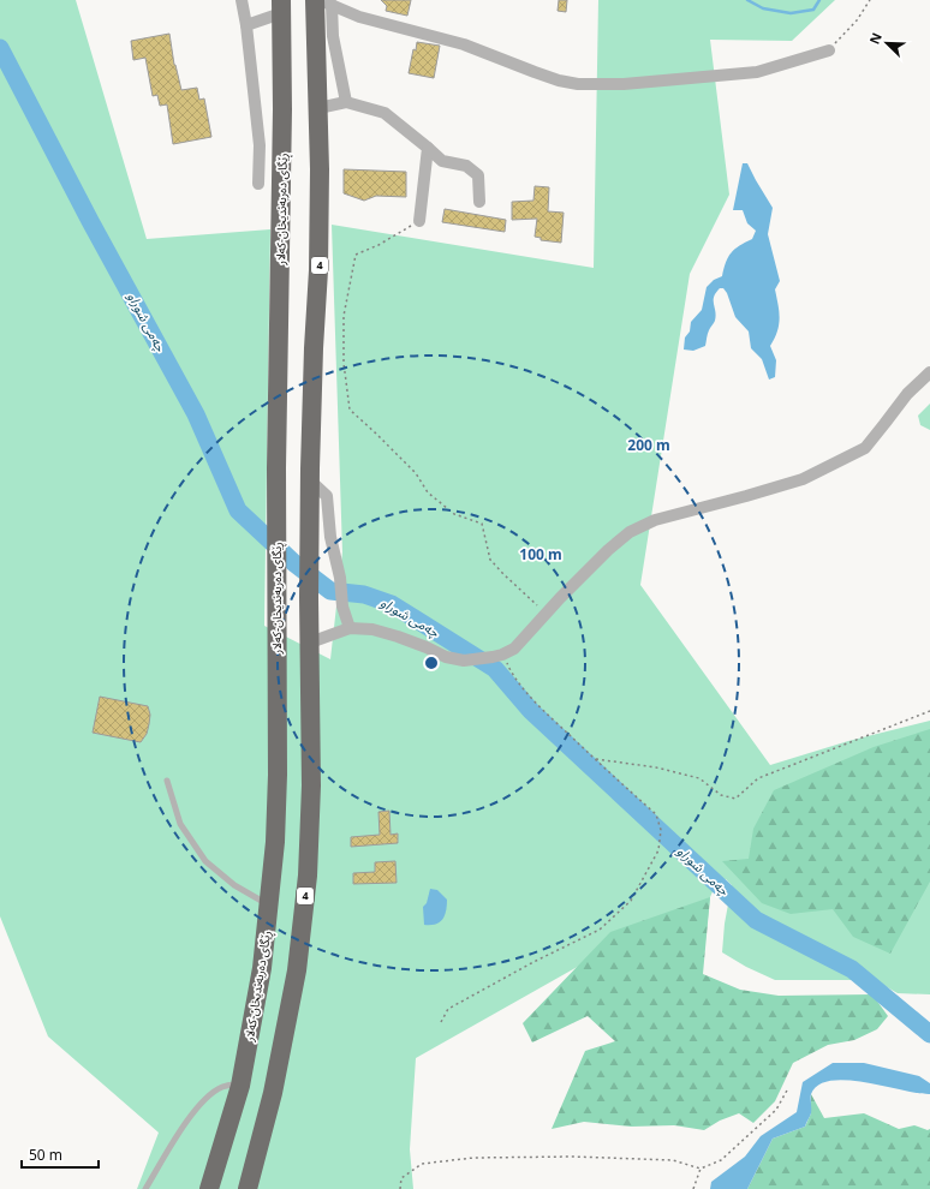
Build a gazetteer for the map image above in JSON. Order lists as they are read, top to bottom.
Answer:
{
  "streets": {
    "highway": ["ڕێگای دەربەندیخان-کەلار", "4"]
  },
  "water": ["چەمی شوراو"],
  "scale_bar": "50 m",
  "north": "top left",
  "rings": ["200 m", "100 m"]
}
